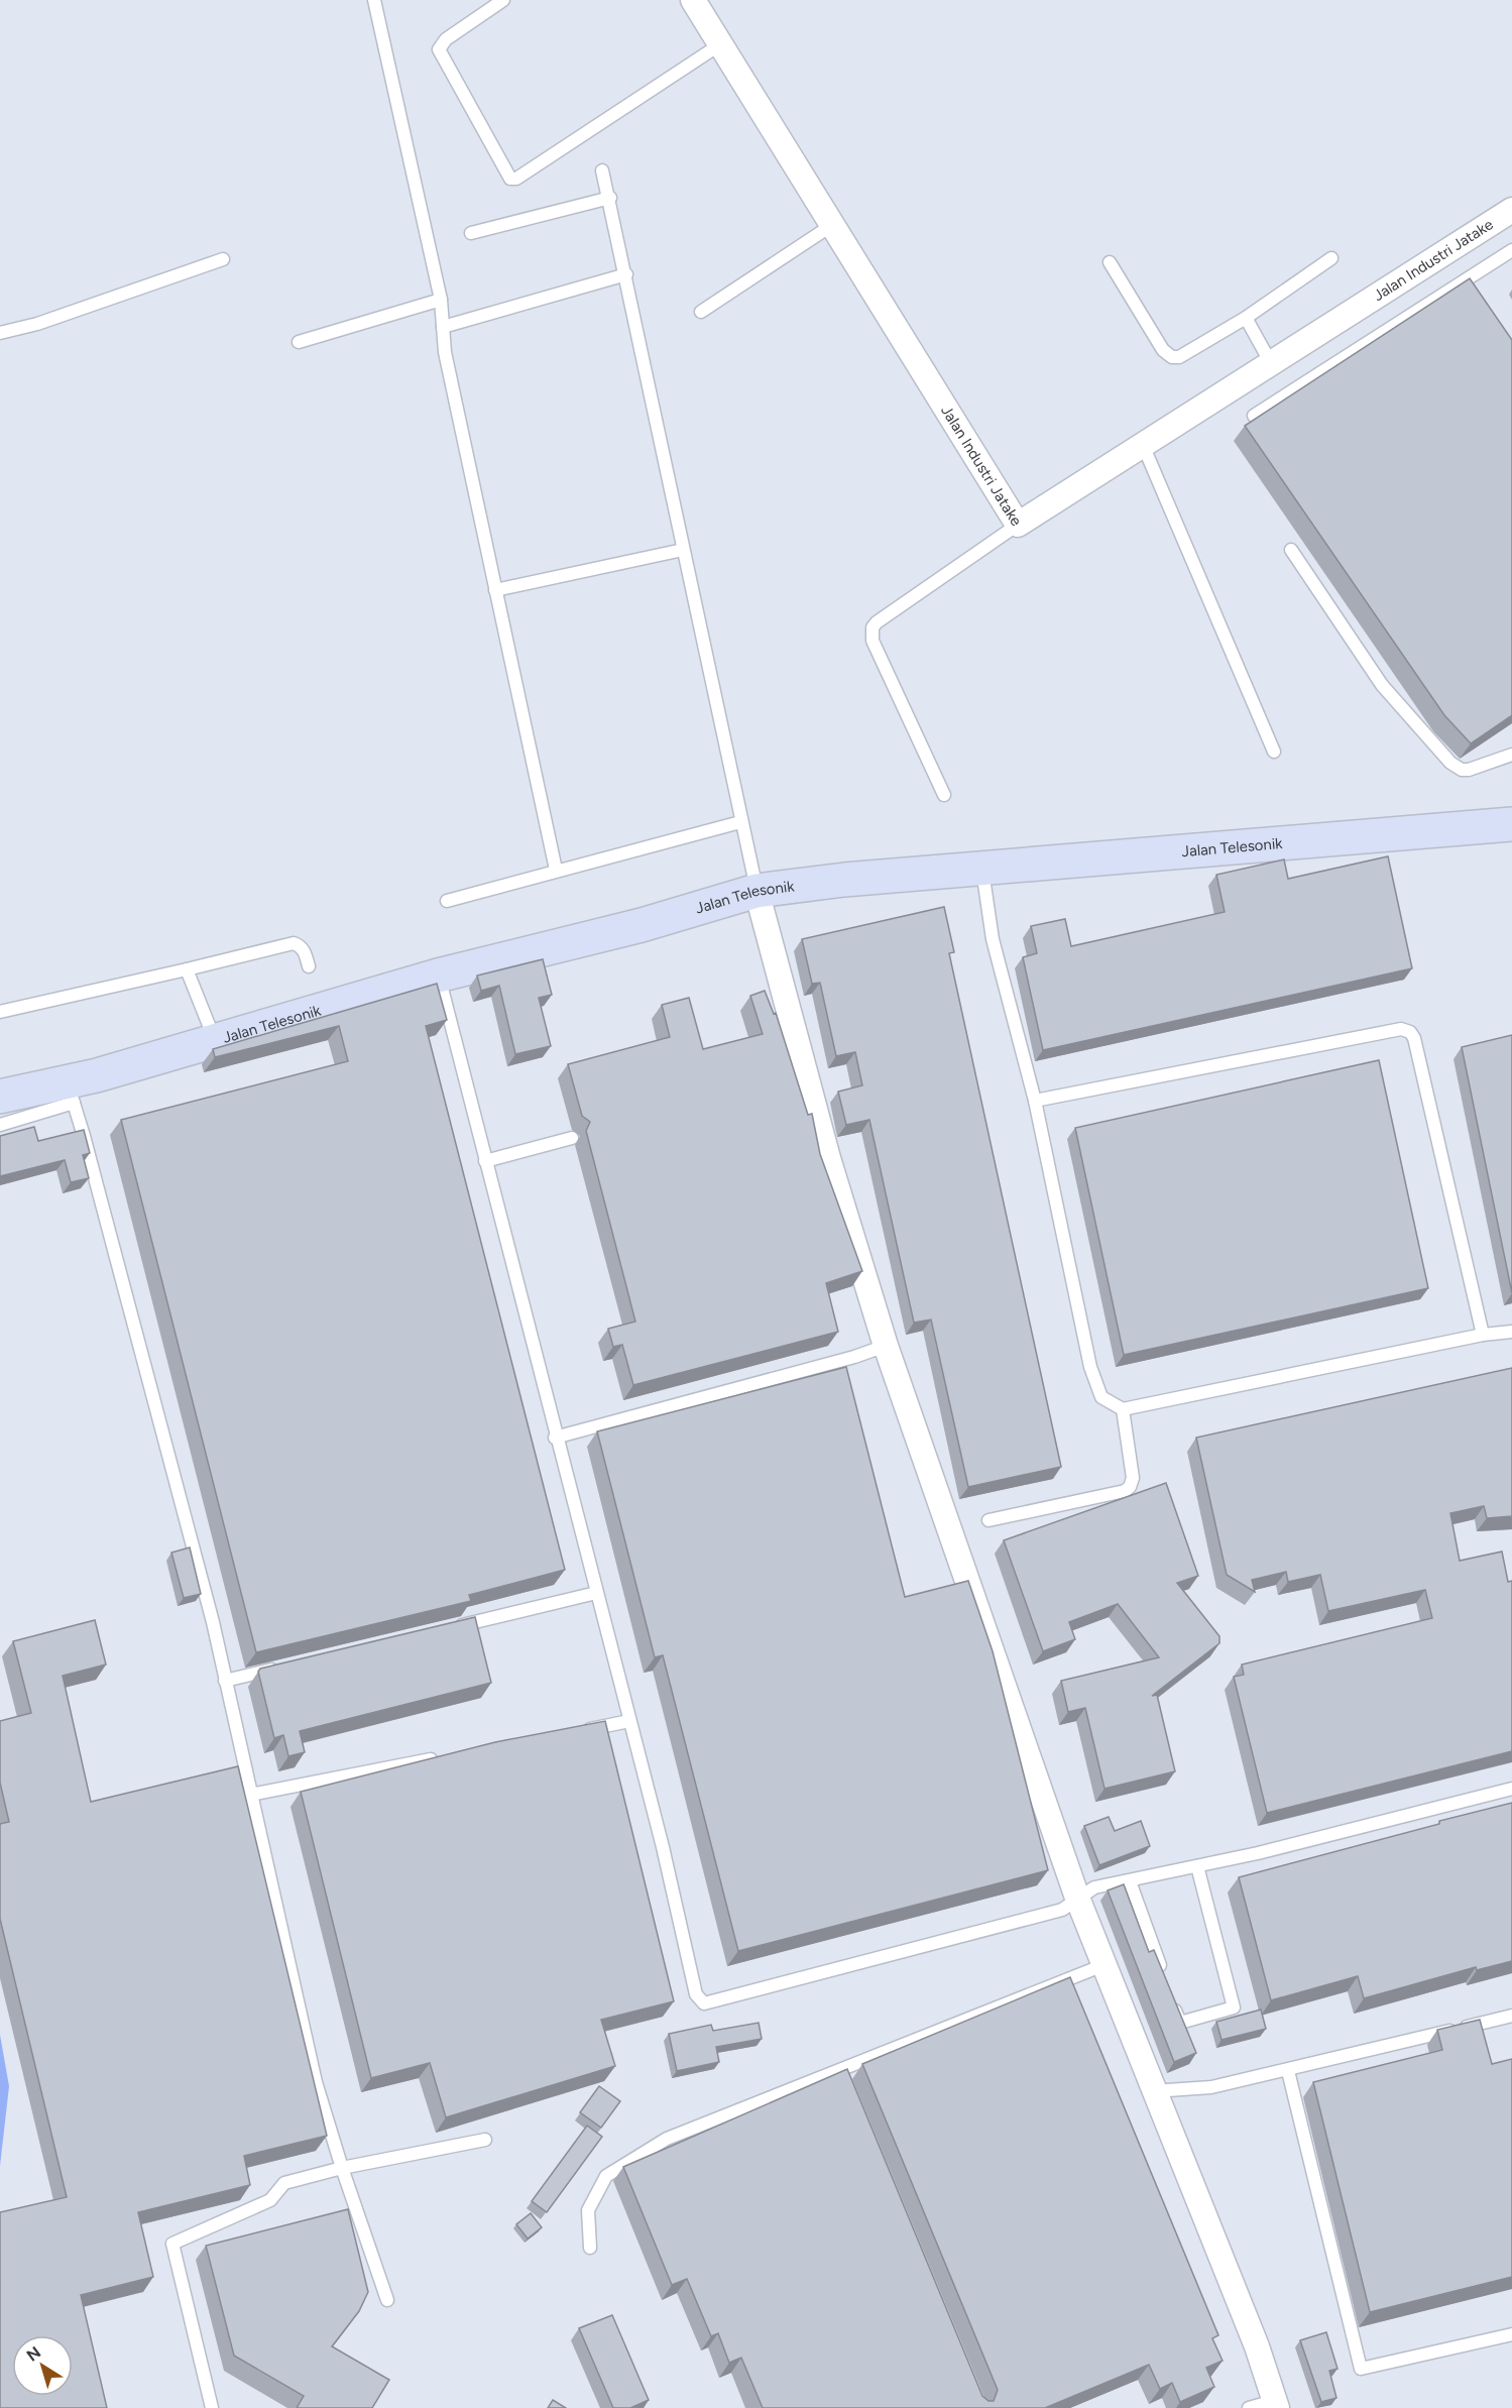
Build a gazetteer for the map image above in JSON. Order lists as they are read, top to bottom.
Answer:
{
  "streets": {
    "street": ["Jalan Industri Jatake", "Jalan Telesonik"]
  },
  "north": "top left"
}
